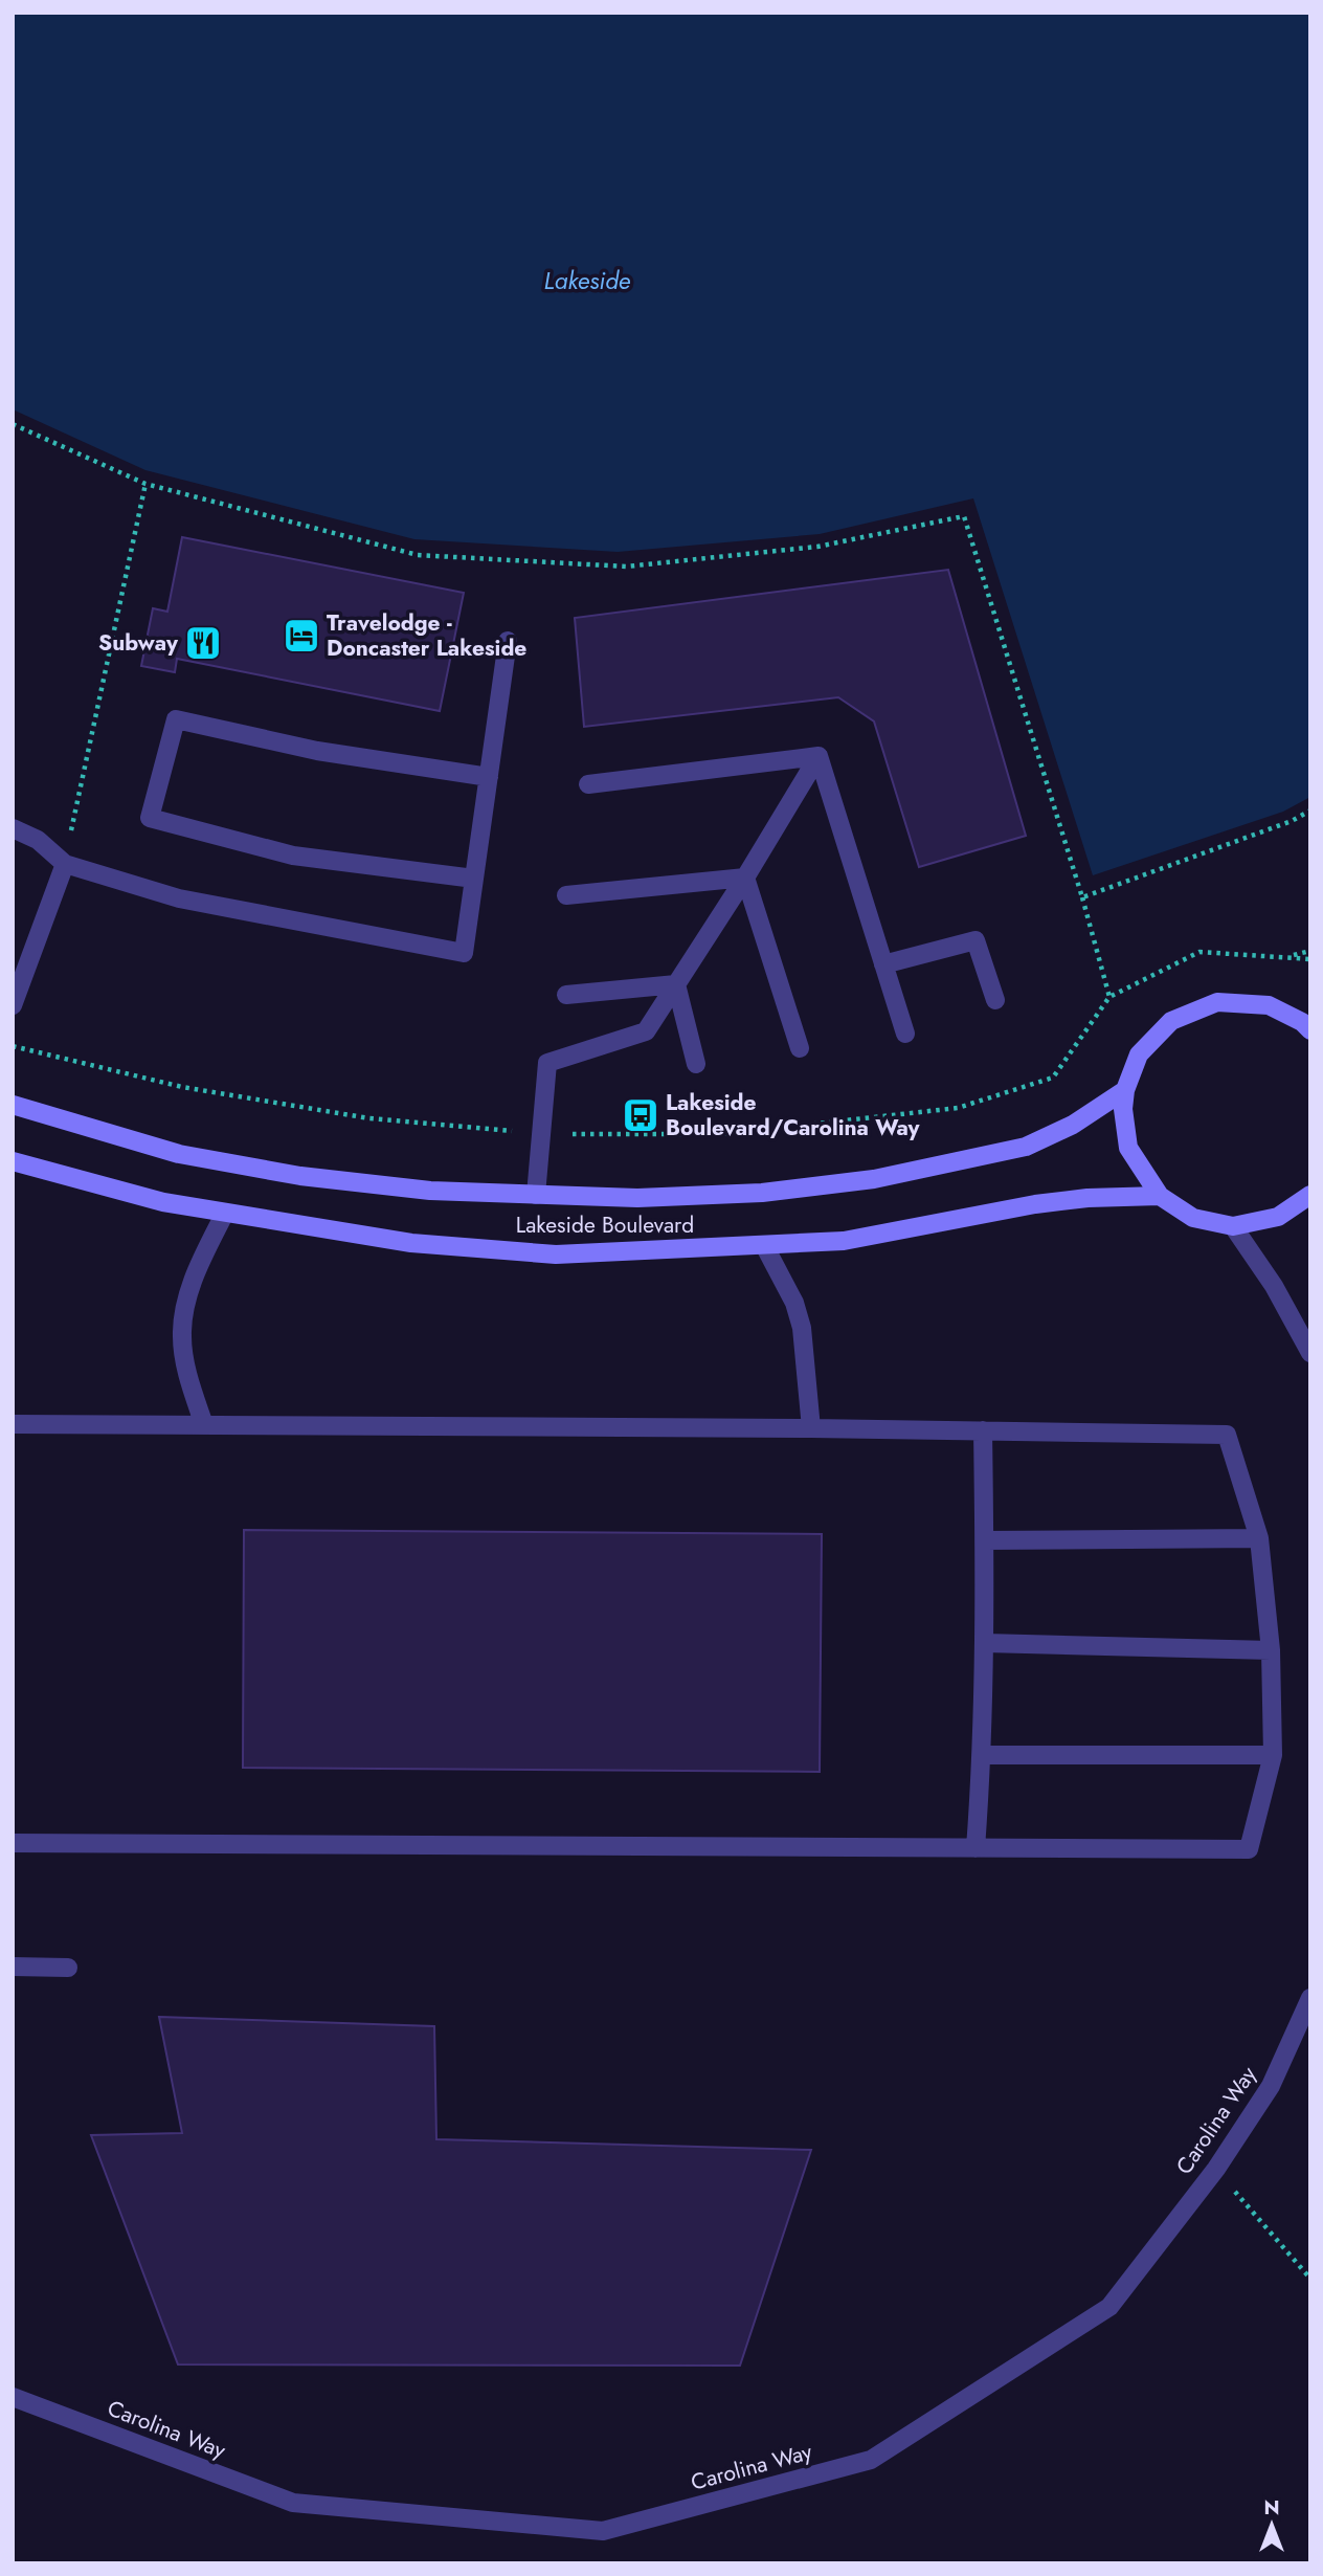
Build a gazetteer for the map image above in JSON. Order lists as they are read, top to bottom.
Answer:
{
  "streets": {
    "street": ["Lakeside Boulevard", "Carolina Way"]
  },
  "water": ["Lakeside"],
  "places": {
    "hotel": ["Travelodge - Doncaster Lakeside"],
    "restaurant": ["Subway"],
    "bus stop": ["Lakeside Boulevard/Carolina Way"]
  },
  "north": "top"
}
